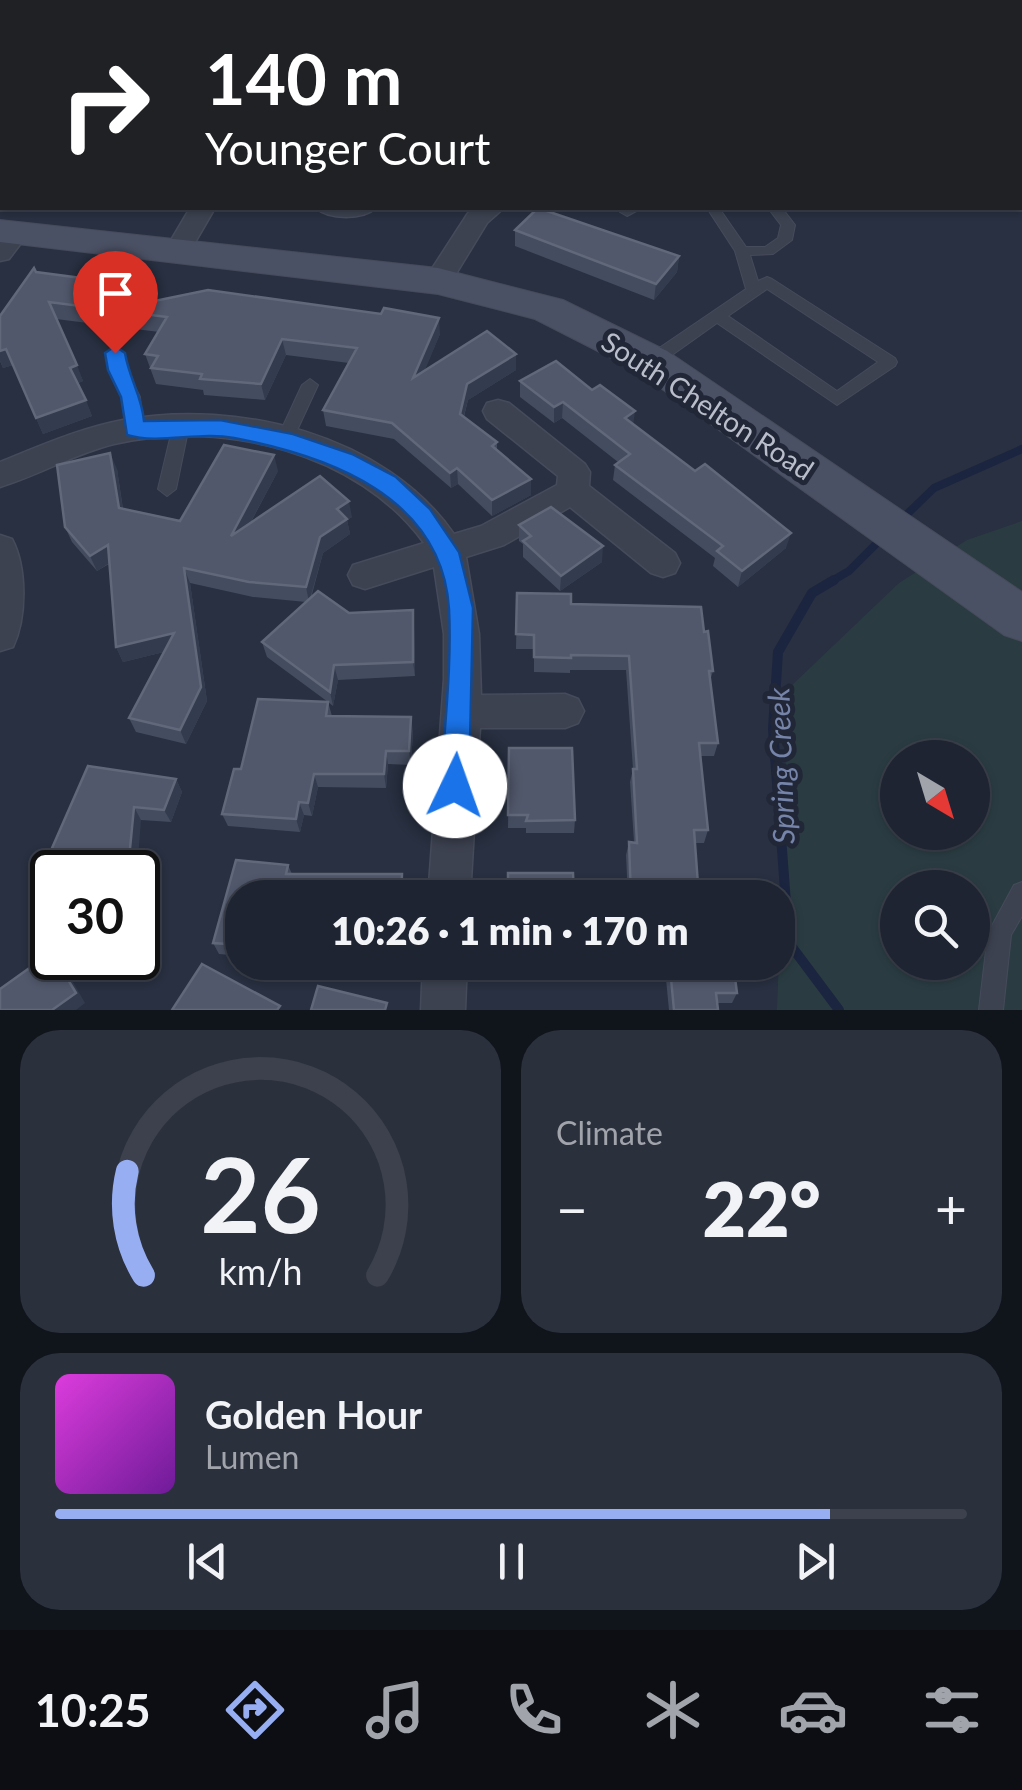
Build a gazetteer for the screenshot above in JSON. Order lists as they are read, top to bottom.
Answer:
{
  "streets": {
    "main road": ["South Chelton Road"]
  },
  "water": ["Spring Creek"],
  "north": "bottom right",
  "page": {
    "turn": ["140 m", "Younger Court"],
    "limit": "30",
    "trip": "10:26 · 1 min · 170 m",
    "tile": "Climate",
    "heat": ["−", "22°", "+"],
    "song": ["Golden Hour", "Lumen"],
    "tabs": "10:25",
    "gauge": ["26", "km/h"]
  }
}
